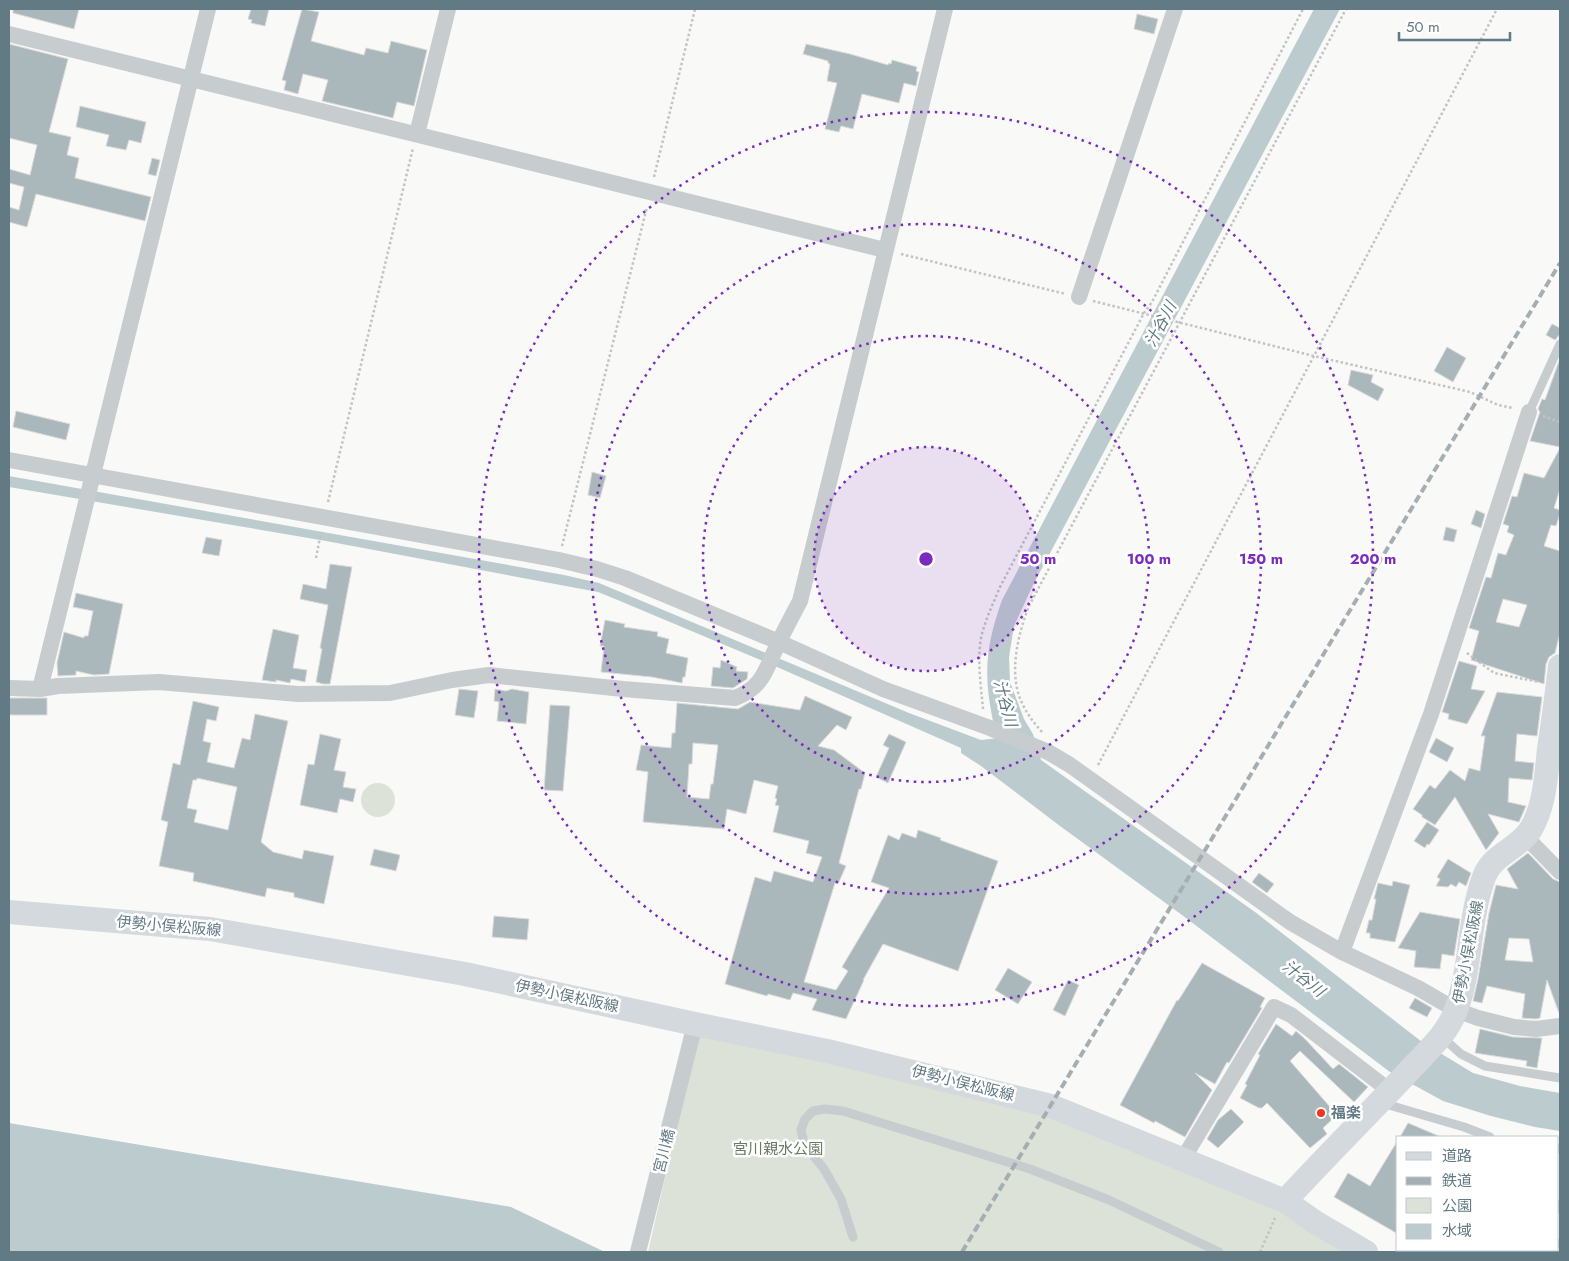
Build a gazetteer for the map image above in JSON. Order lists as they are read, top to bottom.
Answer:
{
  "streets": {
    "main road": ["伊勢小俣松阪線"],
    "street": ["宮川橋"]
  },
  "crossings": [
    ["伊勢小俣松阪線", "宮川橋"]
  ],
  "water": ["汁谷川"],
  "parks": ["宮川親水公園"],
  "places": ["福楽"],
  "legend": [
    "道路",
    "鉄道",
    "公園",
    "水域"
  ],
  "scale_bar": "50 m",
  "rings": [
    "50 m",
    "100 m",
    "150 m",
    "200 m"
  ]
}
